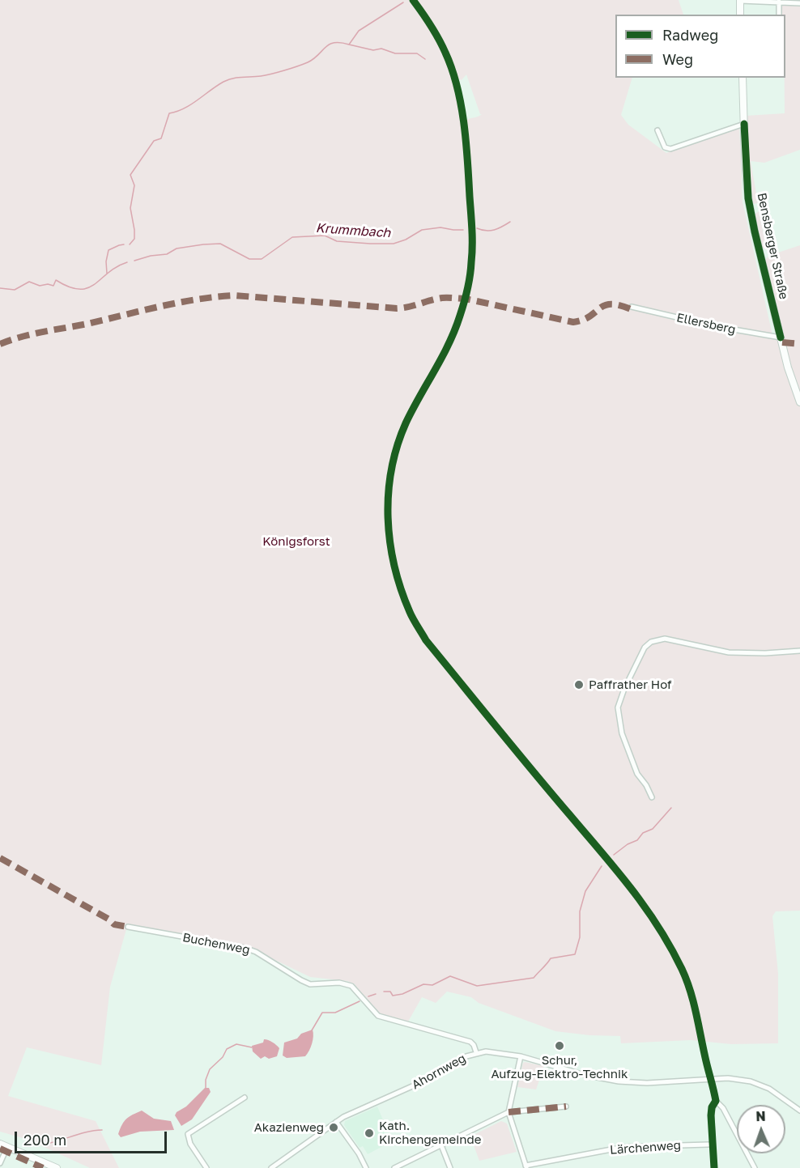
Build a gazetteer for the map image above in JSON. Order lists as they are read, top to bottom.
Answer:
{
  "streets": {
    "main road": ["Bensberger Straße"],
    "street": [
      "Ellersberg",
      "Buchenweg",
      "Ahornweg",
      "Lärchenweg"
    ]
  },
  "crossings": [
    ["Bensberger Straße", "Ellersberg"],
    ["Buchenweg", "Ahornweg"]
  ],
  "water": ["Krummbach"],
  "parks": ["Königsforst"],
  "places": [
    "Paffrather Hof",
    "Schur, Aufzug-Elektro-Technik",
    "Akazienweg",
    "Kath. Kirchengemeinde"
  ],
  "legend": ["Radweg", "Weg"],
  "scale_bar": "200 m",
  "north": "top"
}
